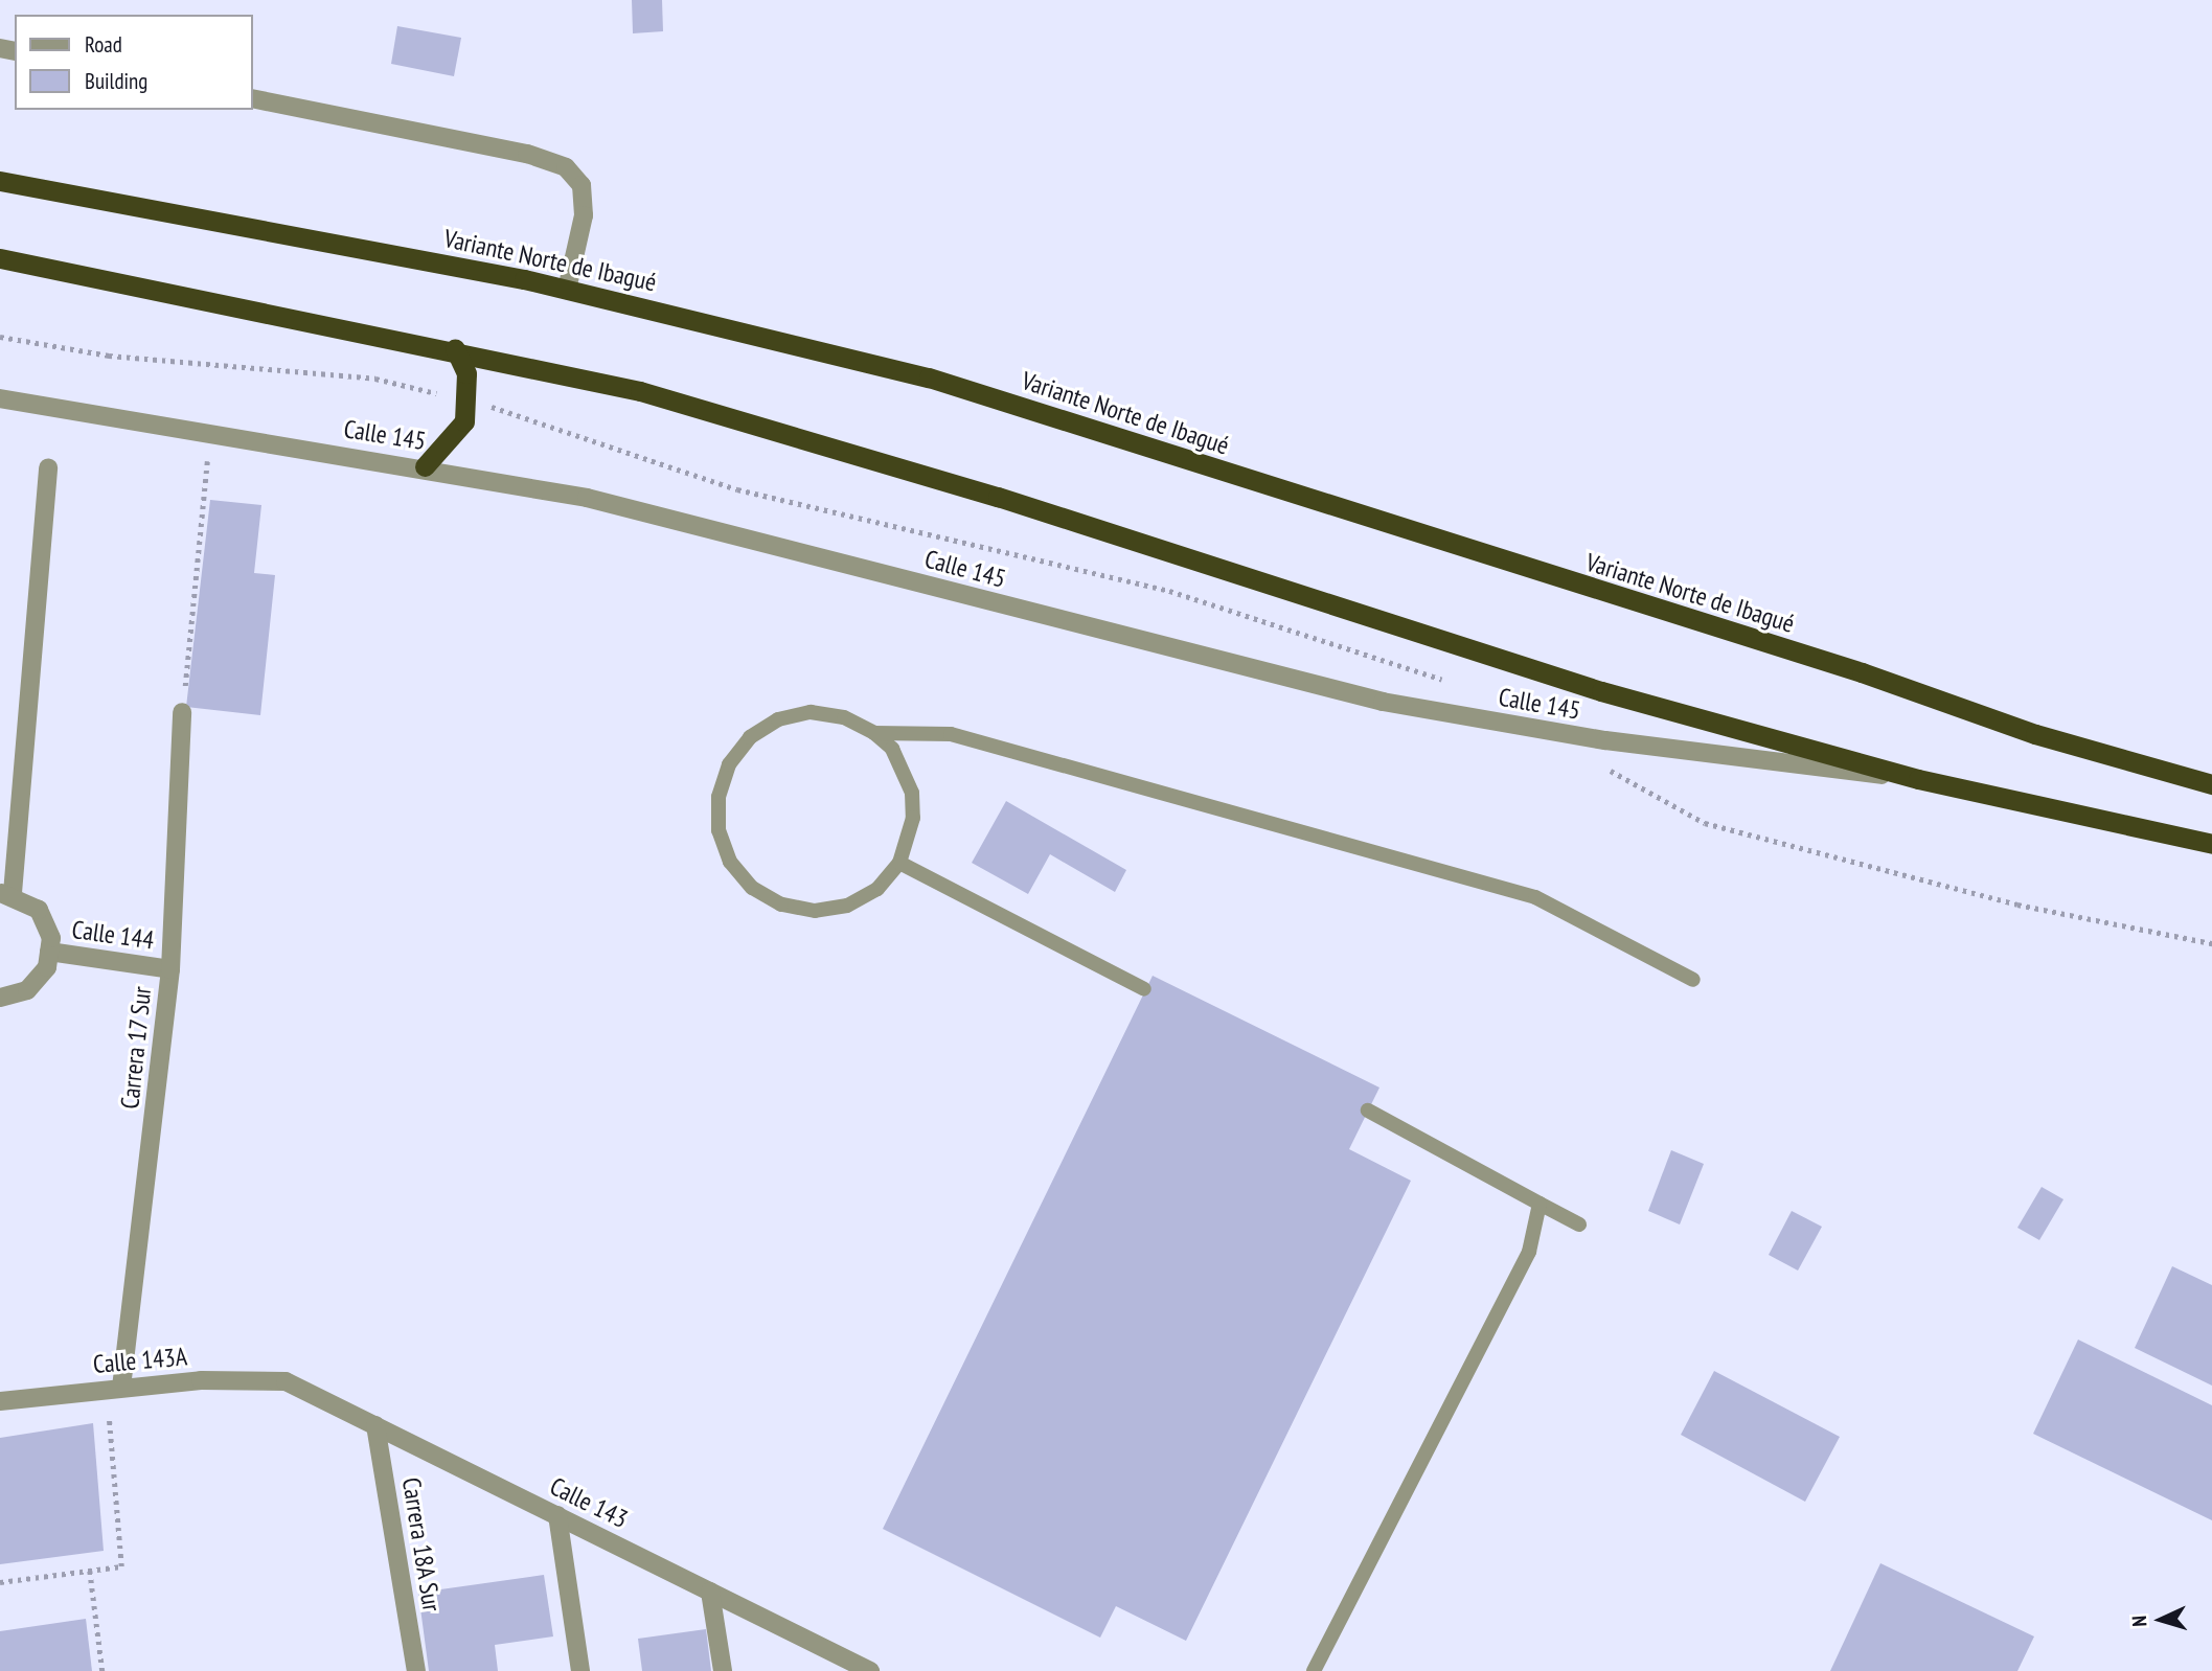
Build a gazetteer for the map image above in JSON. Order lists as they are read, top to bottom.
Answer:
{
  "streets": {
    "highway": ["Variante Norte de Ibagué"],
    "street": [
      "Calle 145",
      "Calle 144",
      "Carrera 17 Sur",
      "Calle 143A",
      "Calle 143",
      "Carrera 18A Sur"
    ]
  },
  "crossings": [
    ["Calle 144", "Carrera 17 Sur"],
    ["Carrera 17 Sur", "Calle 143A"],
    ["Calle 143A", "Calle 143"],
    ["Calle 143", "Carrera 18A Sur"]
  ],
  "legend": ["Road", "Building"],
  "north": "left"
}
